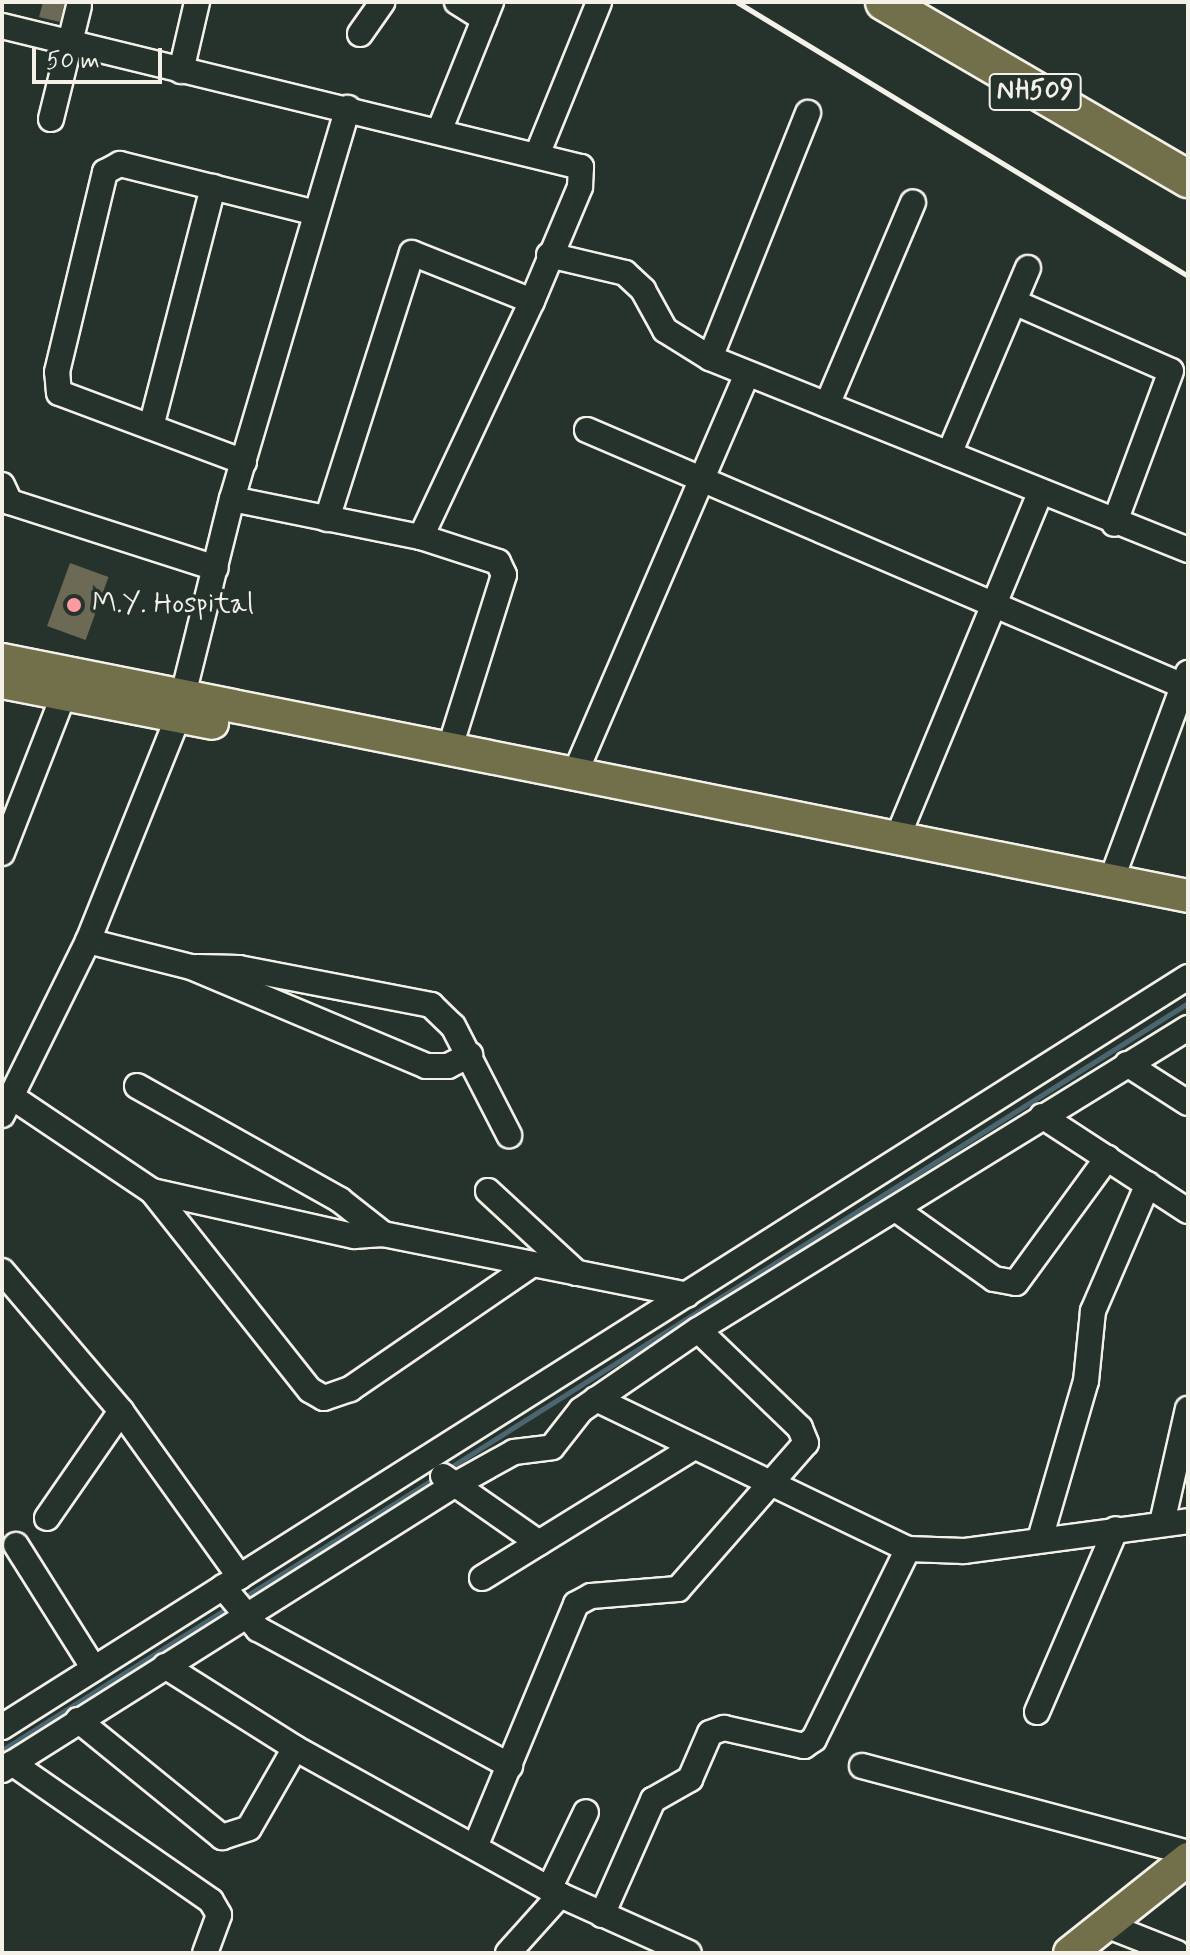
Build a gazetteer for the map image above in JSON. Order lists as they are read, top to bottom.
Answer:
{
  "streets": {
    "highway": ["NH509"]
  },
  "places": ["M.Y. Hospital"],
  "scale_bar": "50 m"
}
